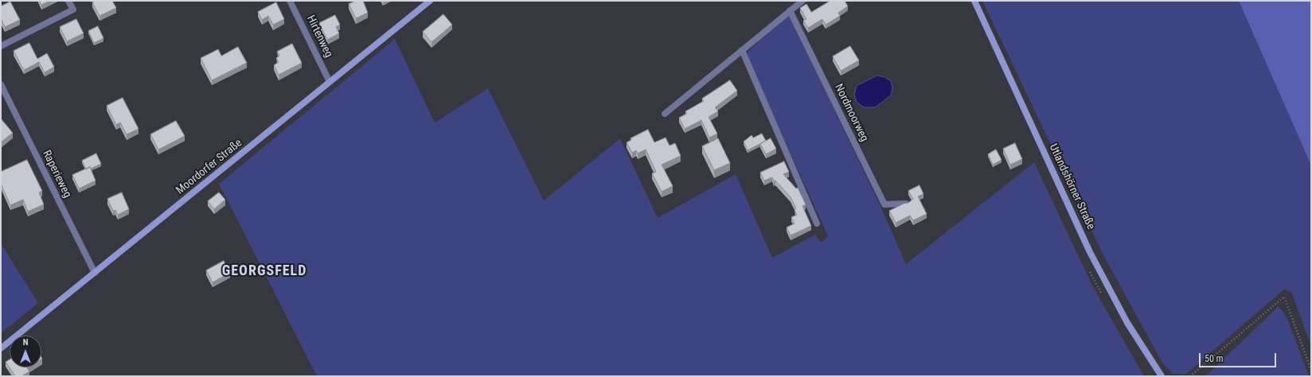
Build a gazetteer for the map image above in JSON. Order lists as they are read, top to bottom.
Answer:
{
  "streets": {
    "street": [
      "Hirtenweg",
      "Nordmoorweg",
      "Moordorfer Straße",
      "Raperieweg",
      "Utlandshörner Straße"
    ]
  },
  "crossings": [
    ["Hirtenweg", "Moordorfer Straße"],
    ["Moordorfer Straße", "Raperieweg"]
  ],
  "districts": ["GEORGSFELD"],
  "scale_bar": "50 m",
  "north": "top"
}
